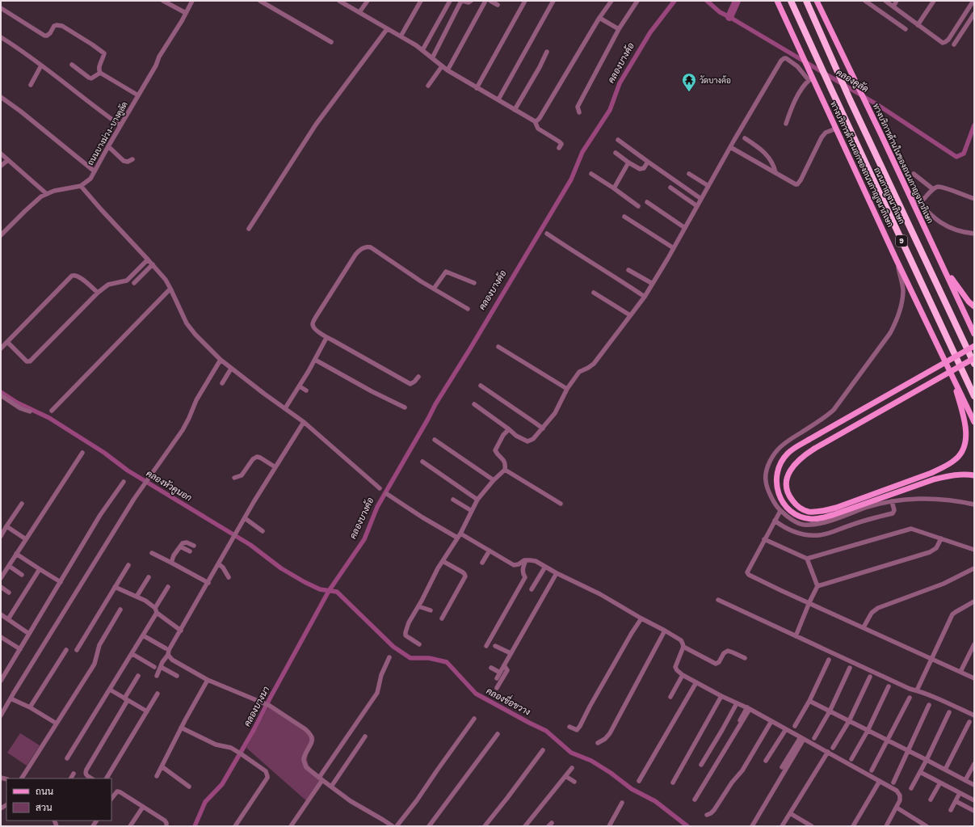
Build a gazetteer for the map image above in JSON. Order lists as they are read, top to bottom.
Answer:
{
  "streets": {
    "highway": ["ถนนกาญจนาภิเษก", "9"],
    "main road": ["ทางบริการด้านในของถนนกาญจนาภิเษก", "ทางบริการด้านนอกของถนนกาญจนาภิเษก"],
    "street": ["ถนนบางม่วง-บางคูลัด"]
  },
  "water": [
    "คลองบางค้อ",
    "คลองคูลัด",
    "คลองหัวคูนอก",
    "คลองขื่อขวาง",
    "คลองบางนา"
  ],
  "places": {
    "temple": ["วัดบางค้อ"]
  },
  "legend": ["ถนน", "สวน"]
}
